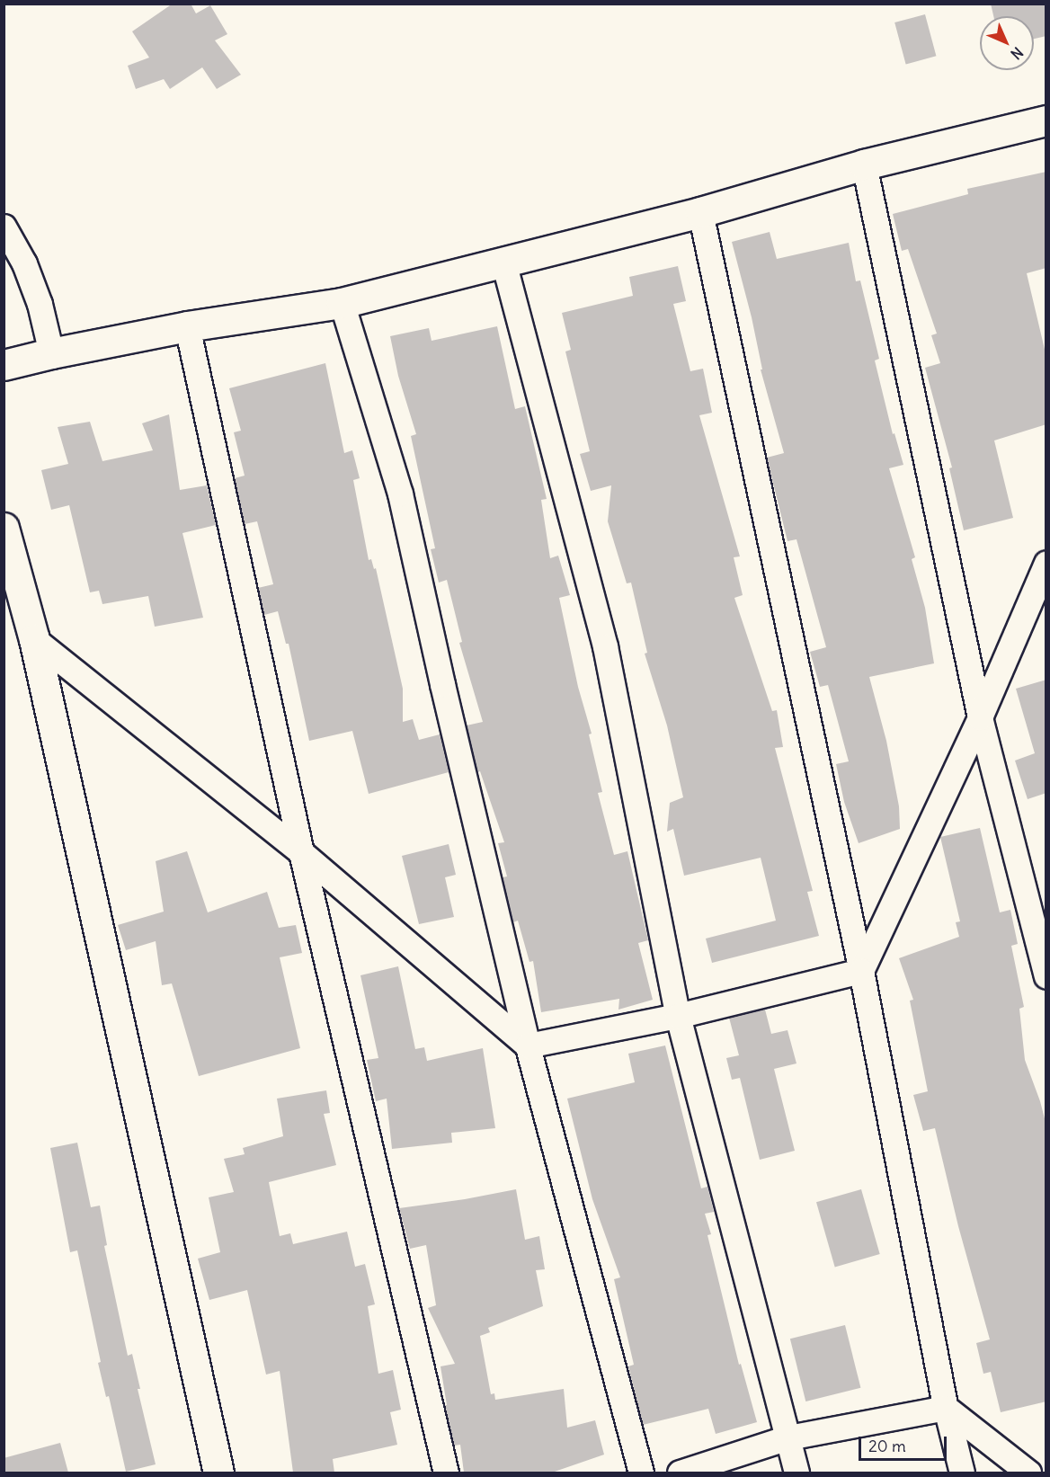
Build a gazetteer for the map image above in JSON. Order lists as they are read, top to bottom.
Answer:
{
  "scale_bar": "20 m",
  "north": "bottom right"
}
